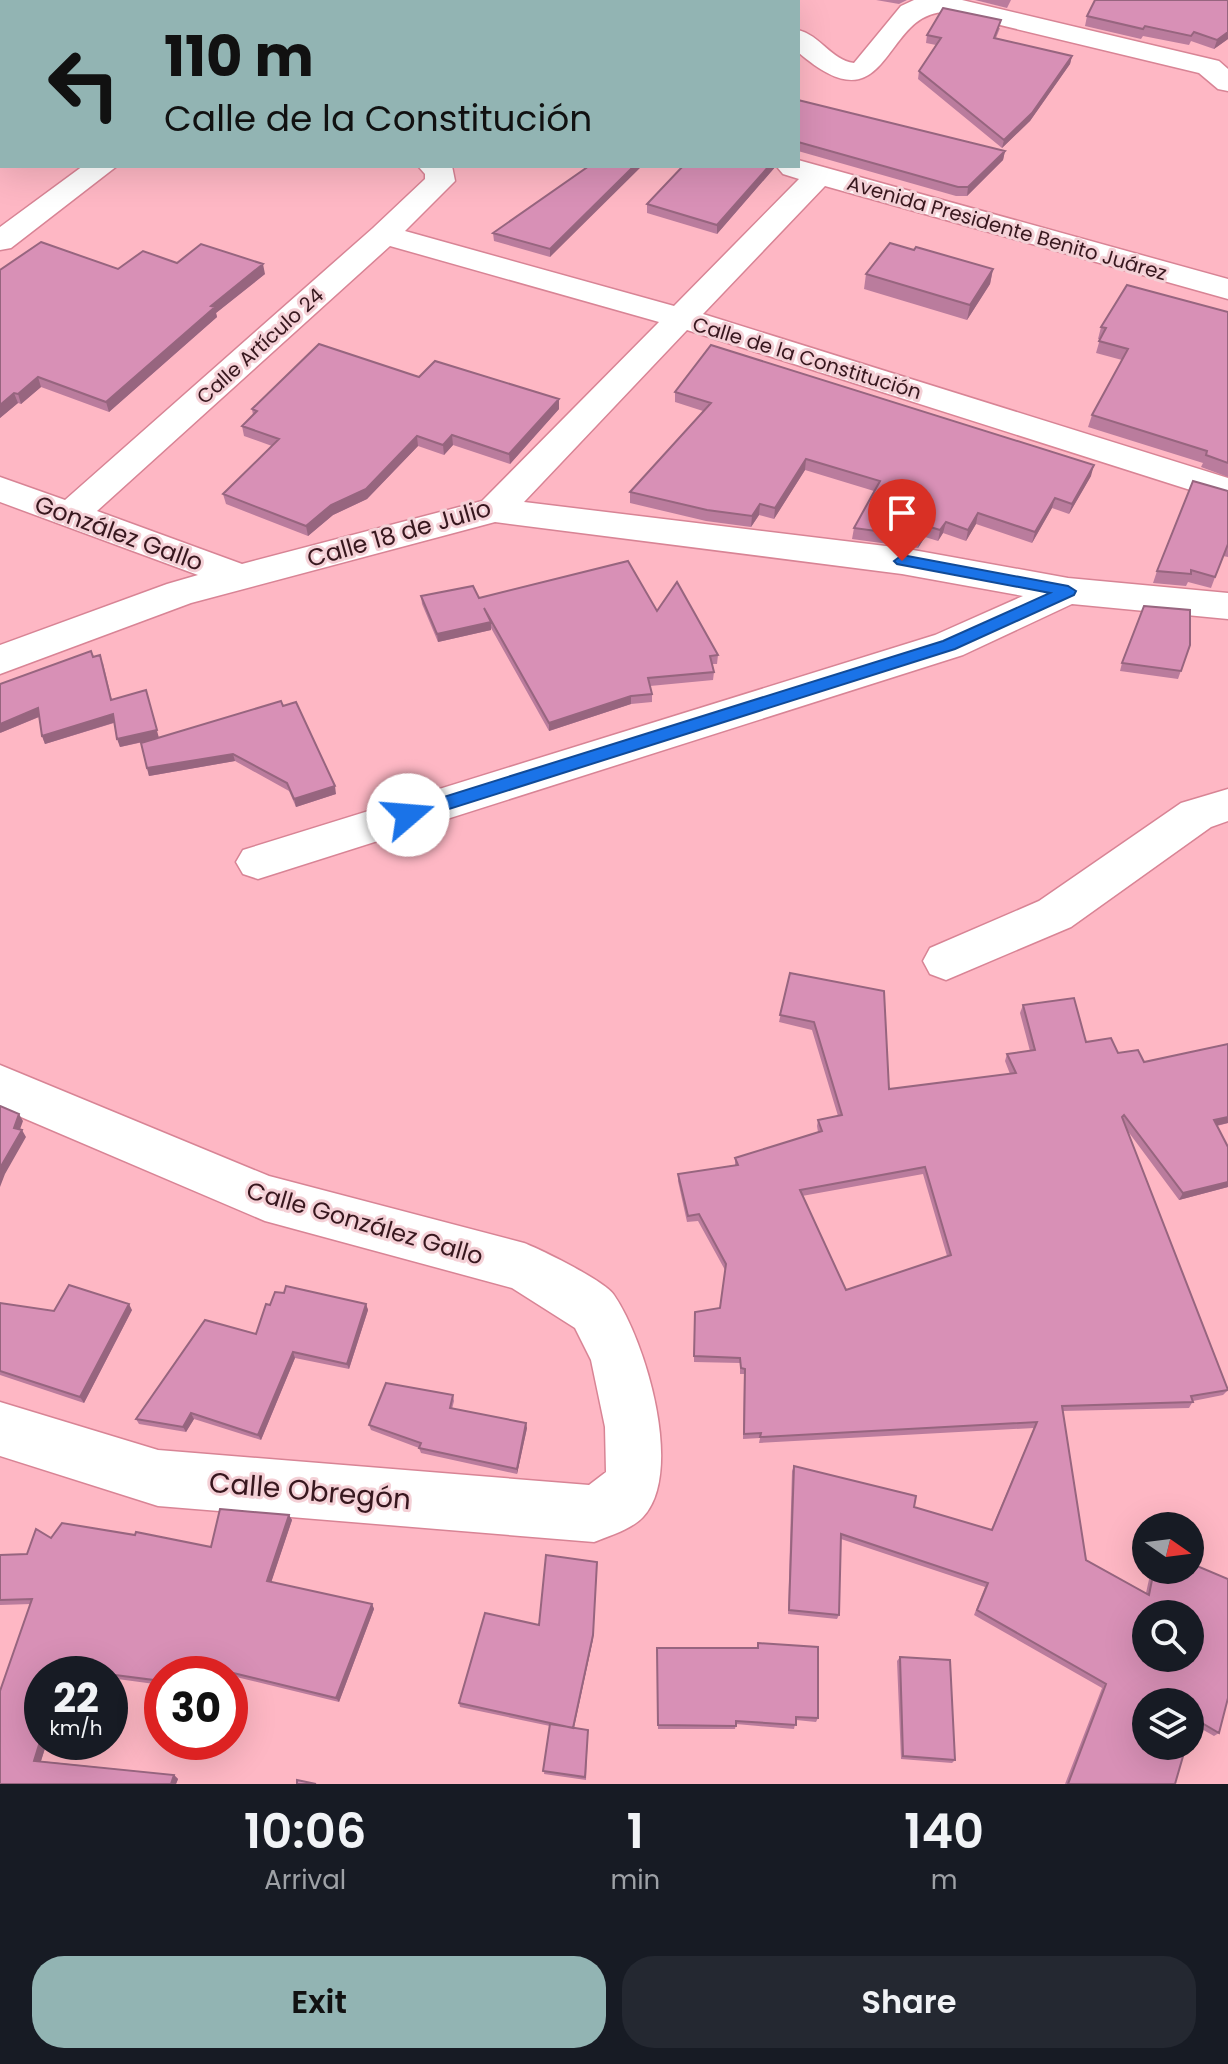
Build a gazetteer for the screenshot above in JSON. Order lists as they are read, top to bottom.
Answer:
{
  "streets": {
    "street": [
      "Avenida Presidente Benito Juárez",
      "Calle Artículo 24",
      "Calle de la Constitución",
      "González Gallo",
      "Calle 18 de Julio",
      "Calle González Gallo",
      "Calle Obregón"
    ]
  },
  "crossings": [
    ["Avenida Presidente Benito Juárez", "Calle 18 de Julio"],
    ["Calle Artículo 24", "Calle de la Constitución"],
    ["Calle Artículo 24", "González Gallo"],
    ["Calle de la Constitución", "Calle 18 de Julio"],
    ["González Gallo", "Calle 18 de Julio"],
    ["Calle González Gallo", "Calle Obregón"]
  ],
  "north": "right",
  "page": {
    "turn": ["110 m", "Calle de la Constitución"],
    "speed": "22 km/h",
    "limit": "30",
    "eta": [
      "10:06",
      "Arrival",
      "1",
      "min",
      "140",
      "m"
    ],
    "buttons": ["Exit", "Share"]
  }
}
